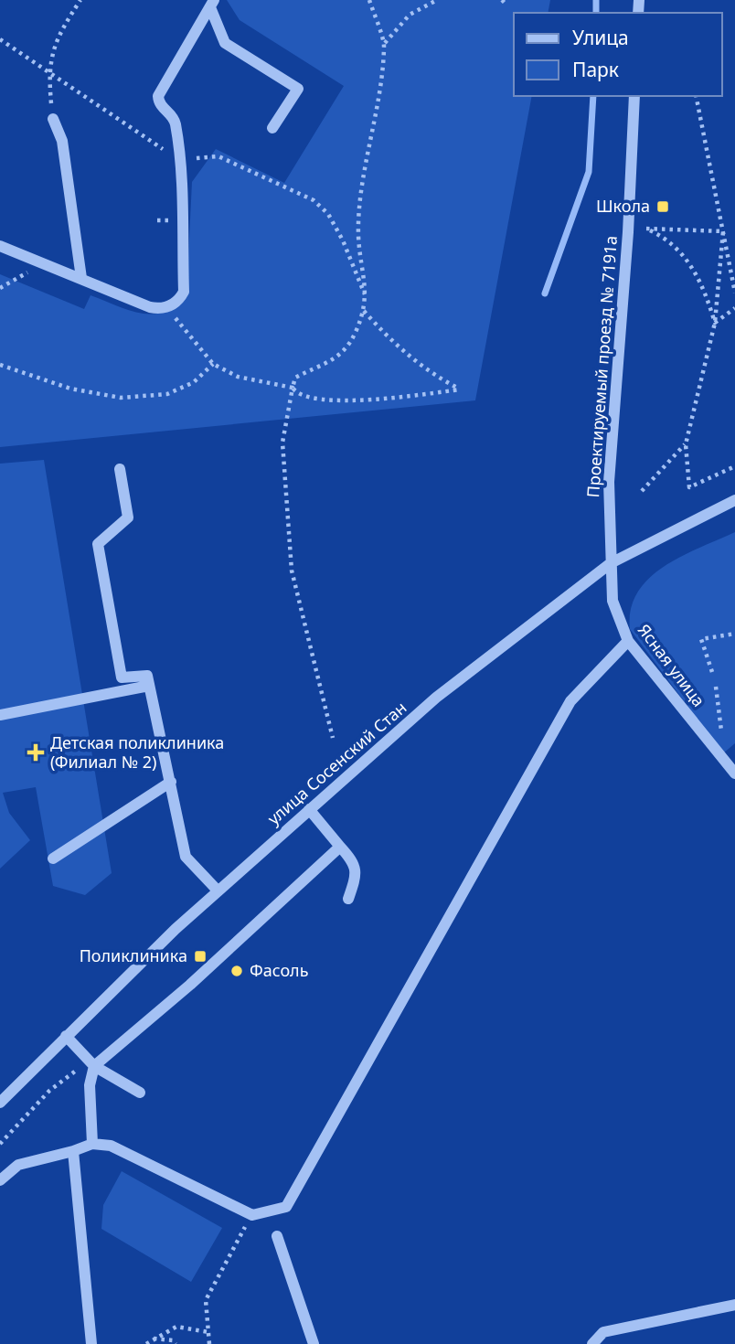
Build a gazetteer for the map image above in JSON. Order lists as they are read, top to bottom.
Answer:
{
  "streets": {
    "street": ["Проектируемый проезд № 7191а", "Ясная улица", "улица Сосенский Стан"]
  },
  "crossings": [
    ["Проектируемый проезд № 7191а", "Ясная улица"],
    ["Проектируемый проезд № 7191а", "улица Сосенский Стан"],
    ["Ясная улица", "улица Сосенский Стан"]
  ],
  "places": {
    "transit": ["Школа", "Поликлиника"],
    "health": ["Детская поликлиника (Филиал № 2)"],
    "other": ["Фасоль"]
  },
  "legend": ["Улица", "Парк"]
}
